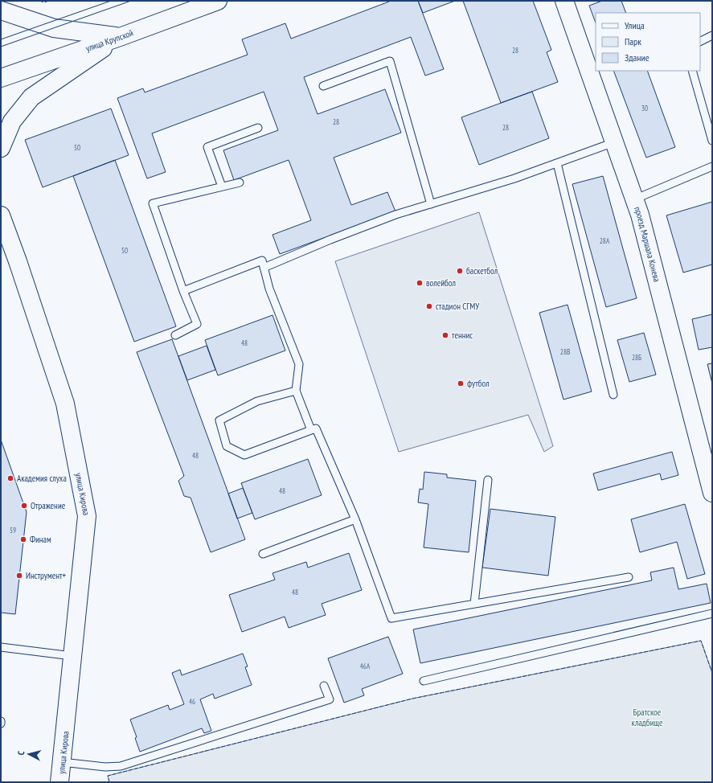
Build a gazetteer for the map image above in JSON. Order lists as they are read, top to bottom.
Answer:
{
  "streets": {
    "main road": ["улица Крупской", "проезд Маршала Конева", "улица Кирова"]
  },
  "parks": ["Братское кладбище"],
  "places": [
    "баскетбол",
    "волейбол",
    "стадион СГМУ",
    "теннис",
    "футбол",
    "Академия слуха",
    "Отражение",
    "Финам",
    "Инструмент+"
  ],
  "house_numbers": [
    "28",
    "30",
    "28",
    "28",
    "50",
    "28А",
    "50",
    "48",
    "28В",
    "28Б",
    "48",
    "48",
    "59",
    "48",
    "46А",
    "46"
  ],
  "legend": ["Улица", "Парк", "Здание"],
  "north": "left"
}
